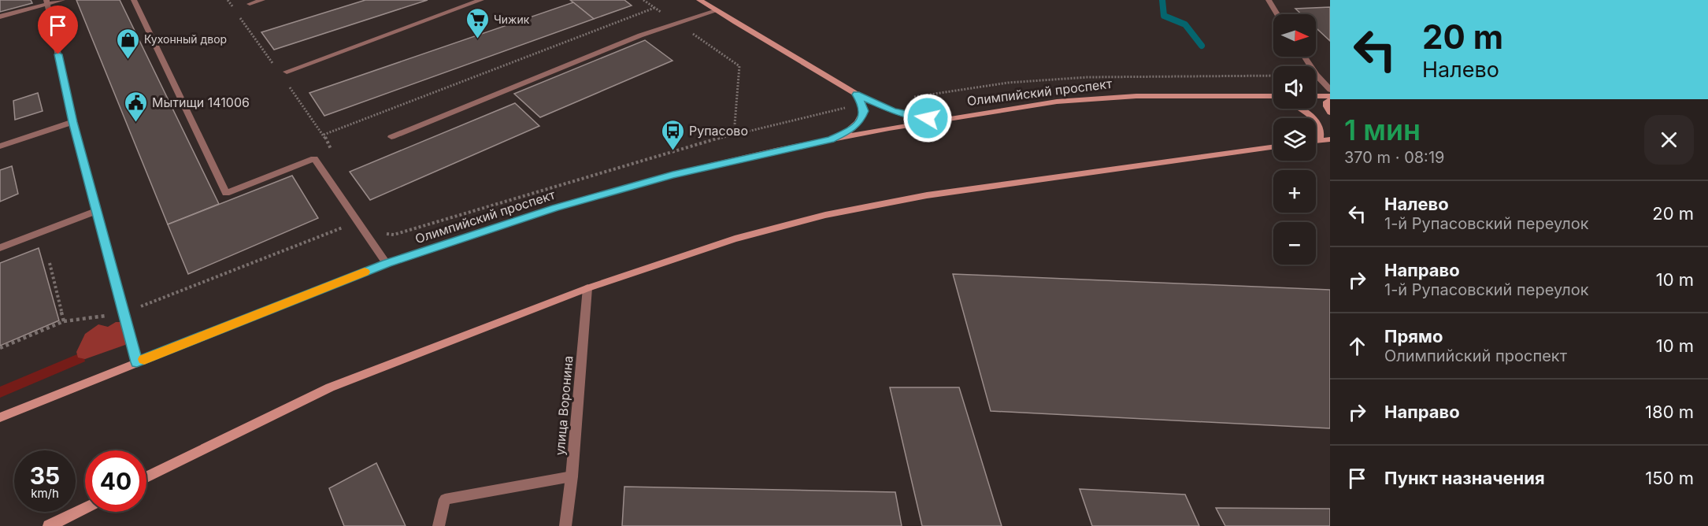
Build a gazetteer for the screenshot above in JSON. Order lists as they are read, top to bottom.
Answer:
{
  "streets": {
    "main road": ["Олимпийский проспект"],
    "street": ["улица Воронина"]
  },
  "places": {
    "supermarket": ["Чижик"],
    "shop": ["Кухонный двор"],
    "public building": ["Мытищи 141006"],
    "bus stop": ["Рупасово"]
  },
  "north": "right",
  "page": {
    "turn": ["20 m", "Налево"],
    "map_buttons": ["+", "−"],
    "heading": ["1 мин", "370 m · 08:19"],
    "list": [
      {
        "name": "Налево",
        "note": "1-й Рупасовский переулок",
        "value": "20 m"
      },
      {
        "name": "Направо",
        "note": "1-й Рупасовский переулок",
        "value": "10 m"
      },
      {
        "name": "Прямо",
        "note": "Олимпийский проспект",
        "value": "10 m"
      },
      {
        "name": "Направо",
        "value": "180 m"
      },
      {
        "name": "Пункт назначения",
        "value": "150 m"
      }
    ],
    "speed": "35 km/h",
    "limit": "40"
  }
}
